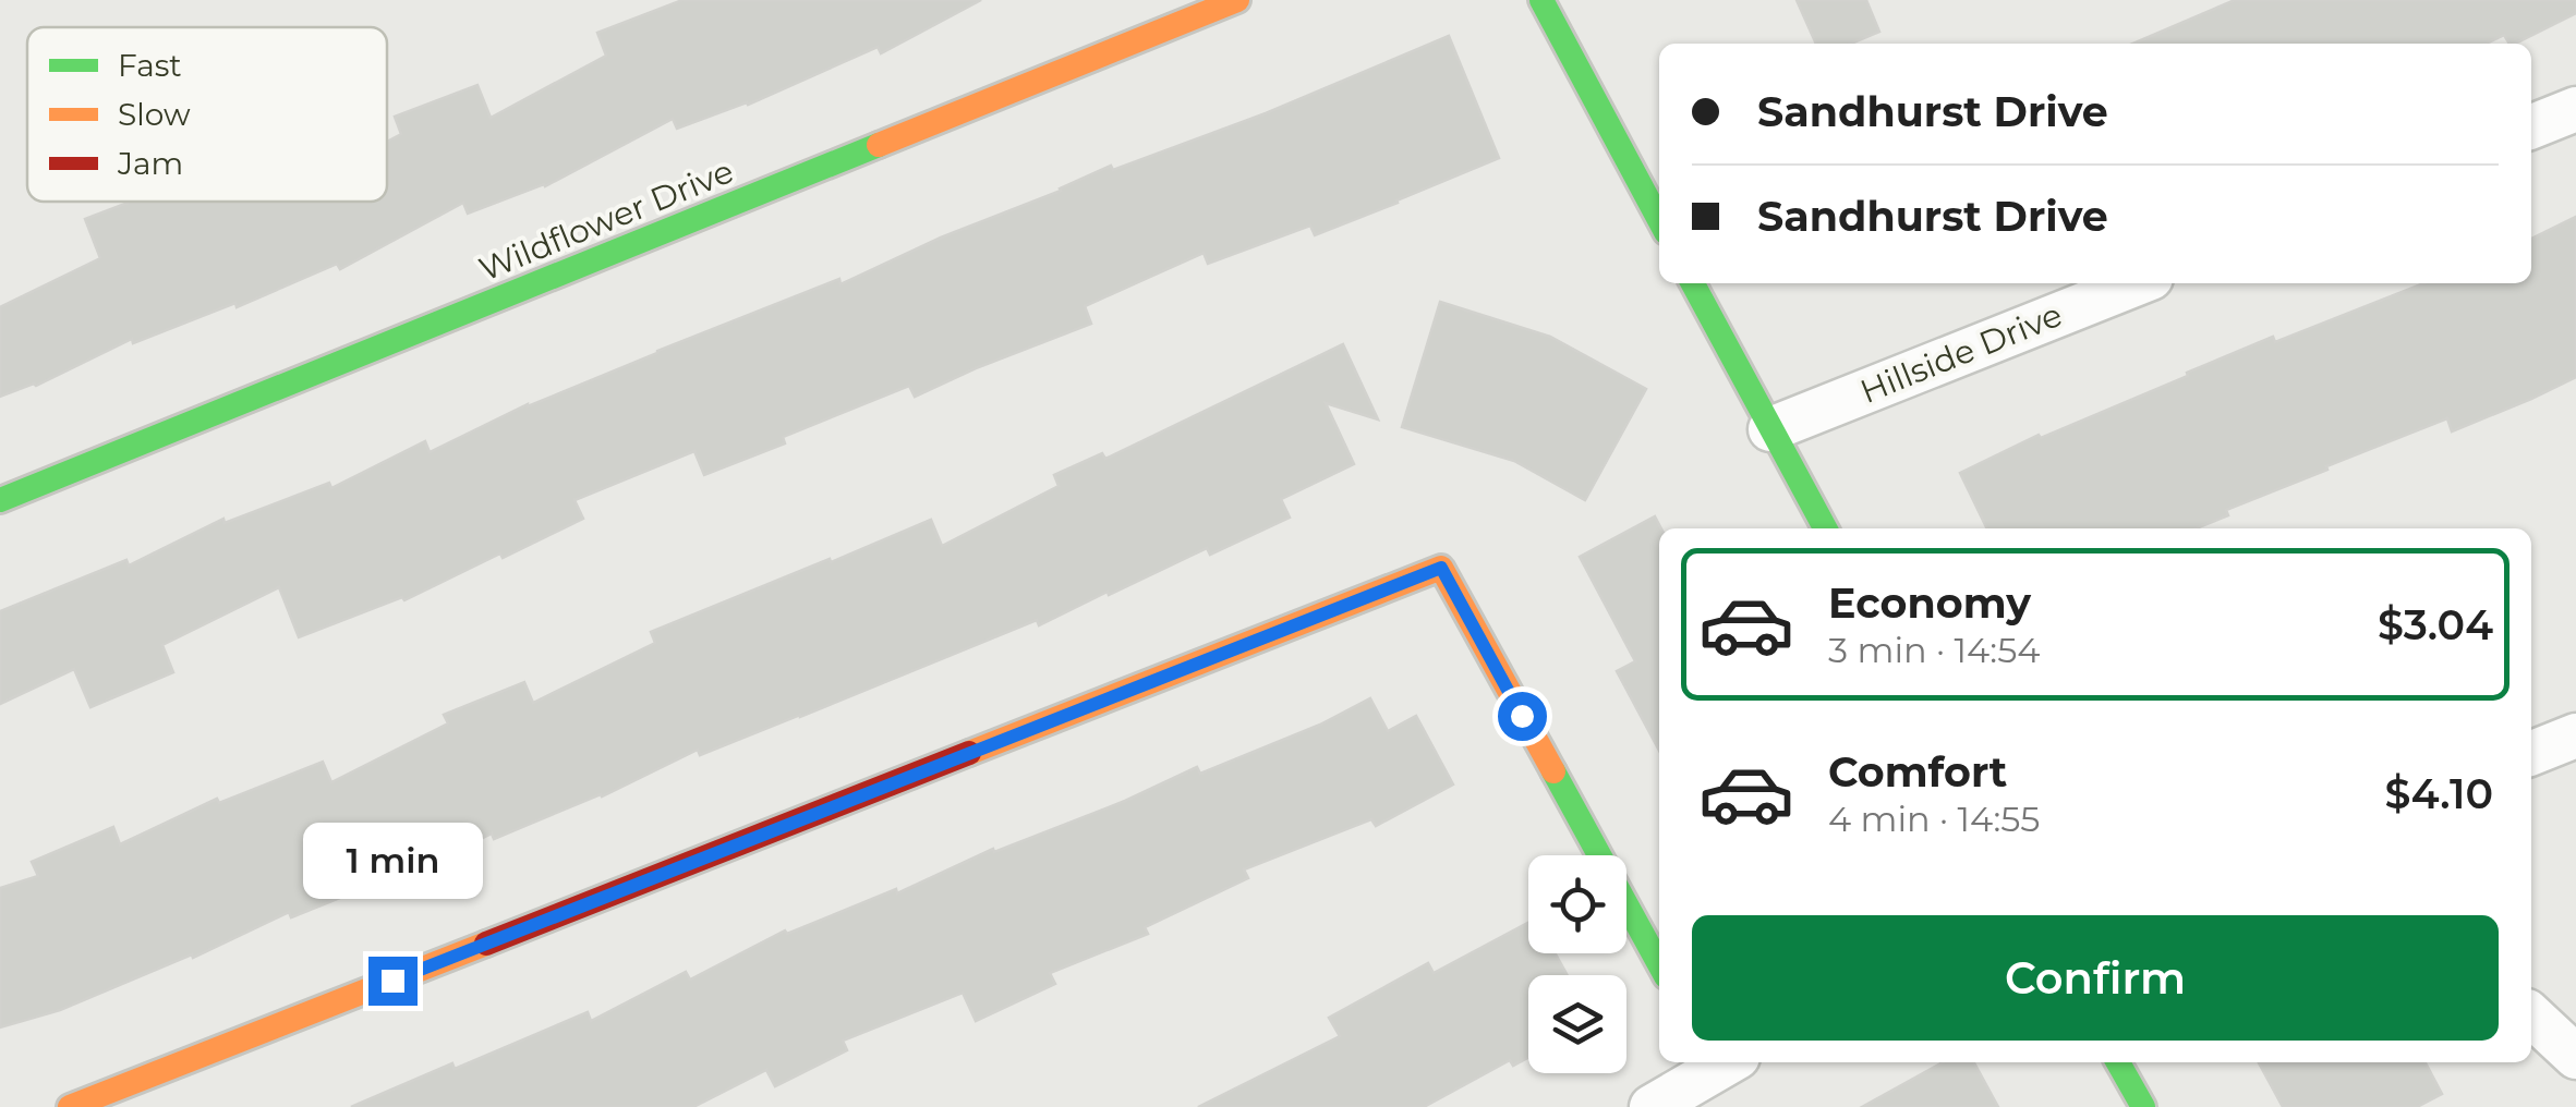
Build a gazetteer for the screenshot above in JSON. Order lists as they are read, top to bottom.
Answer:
{
  "streets": {
    "street": ["Wildflower Drive", "Hillside Drive"]
  },
  "legend": ["Fast", "Slow", "Jam"],
  "page": {
    "banner": ["Sandhurst Drive", "Sandhurst Drive"],
    "list": [
      {
        "name": "Economy",
        "note": "3 min · 14:54",
        "value": "$3.04"
      },
      {
        "name": "Comfort",
        "note": "4 min · 14:55",
        "value": "$4.10"
      }
    ],
    "bubble": "1 min",
    "buttons": "Confirm"
  }
}
